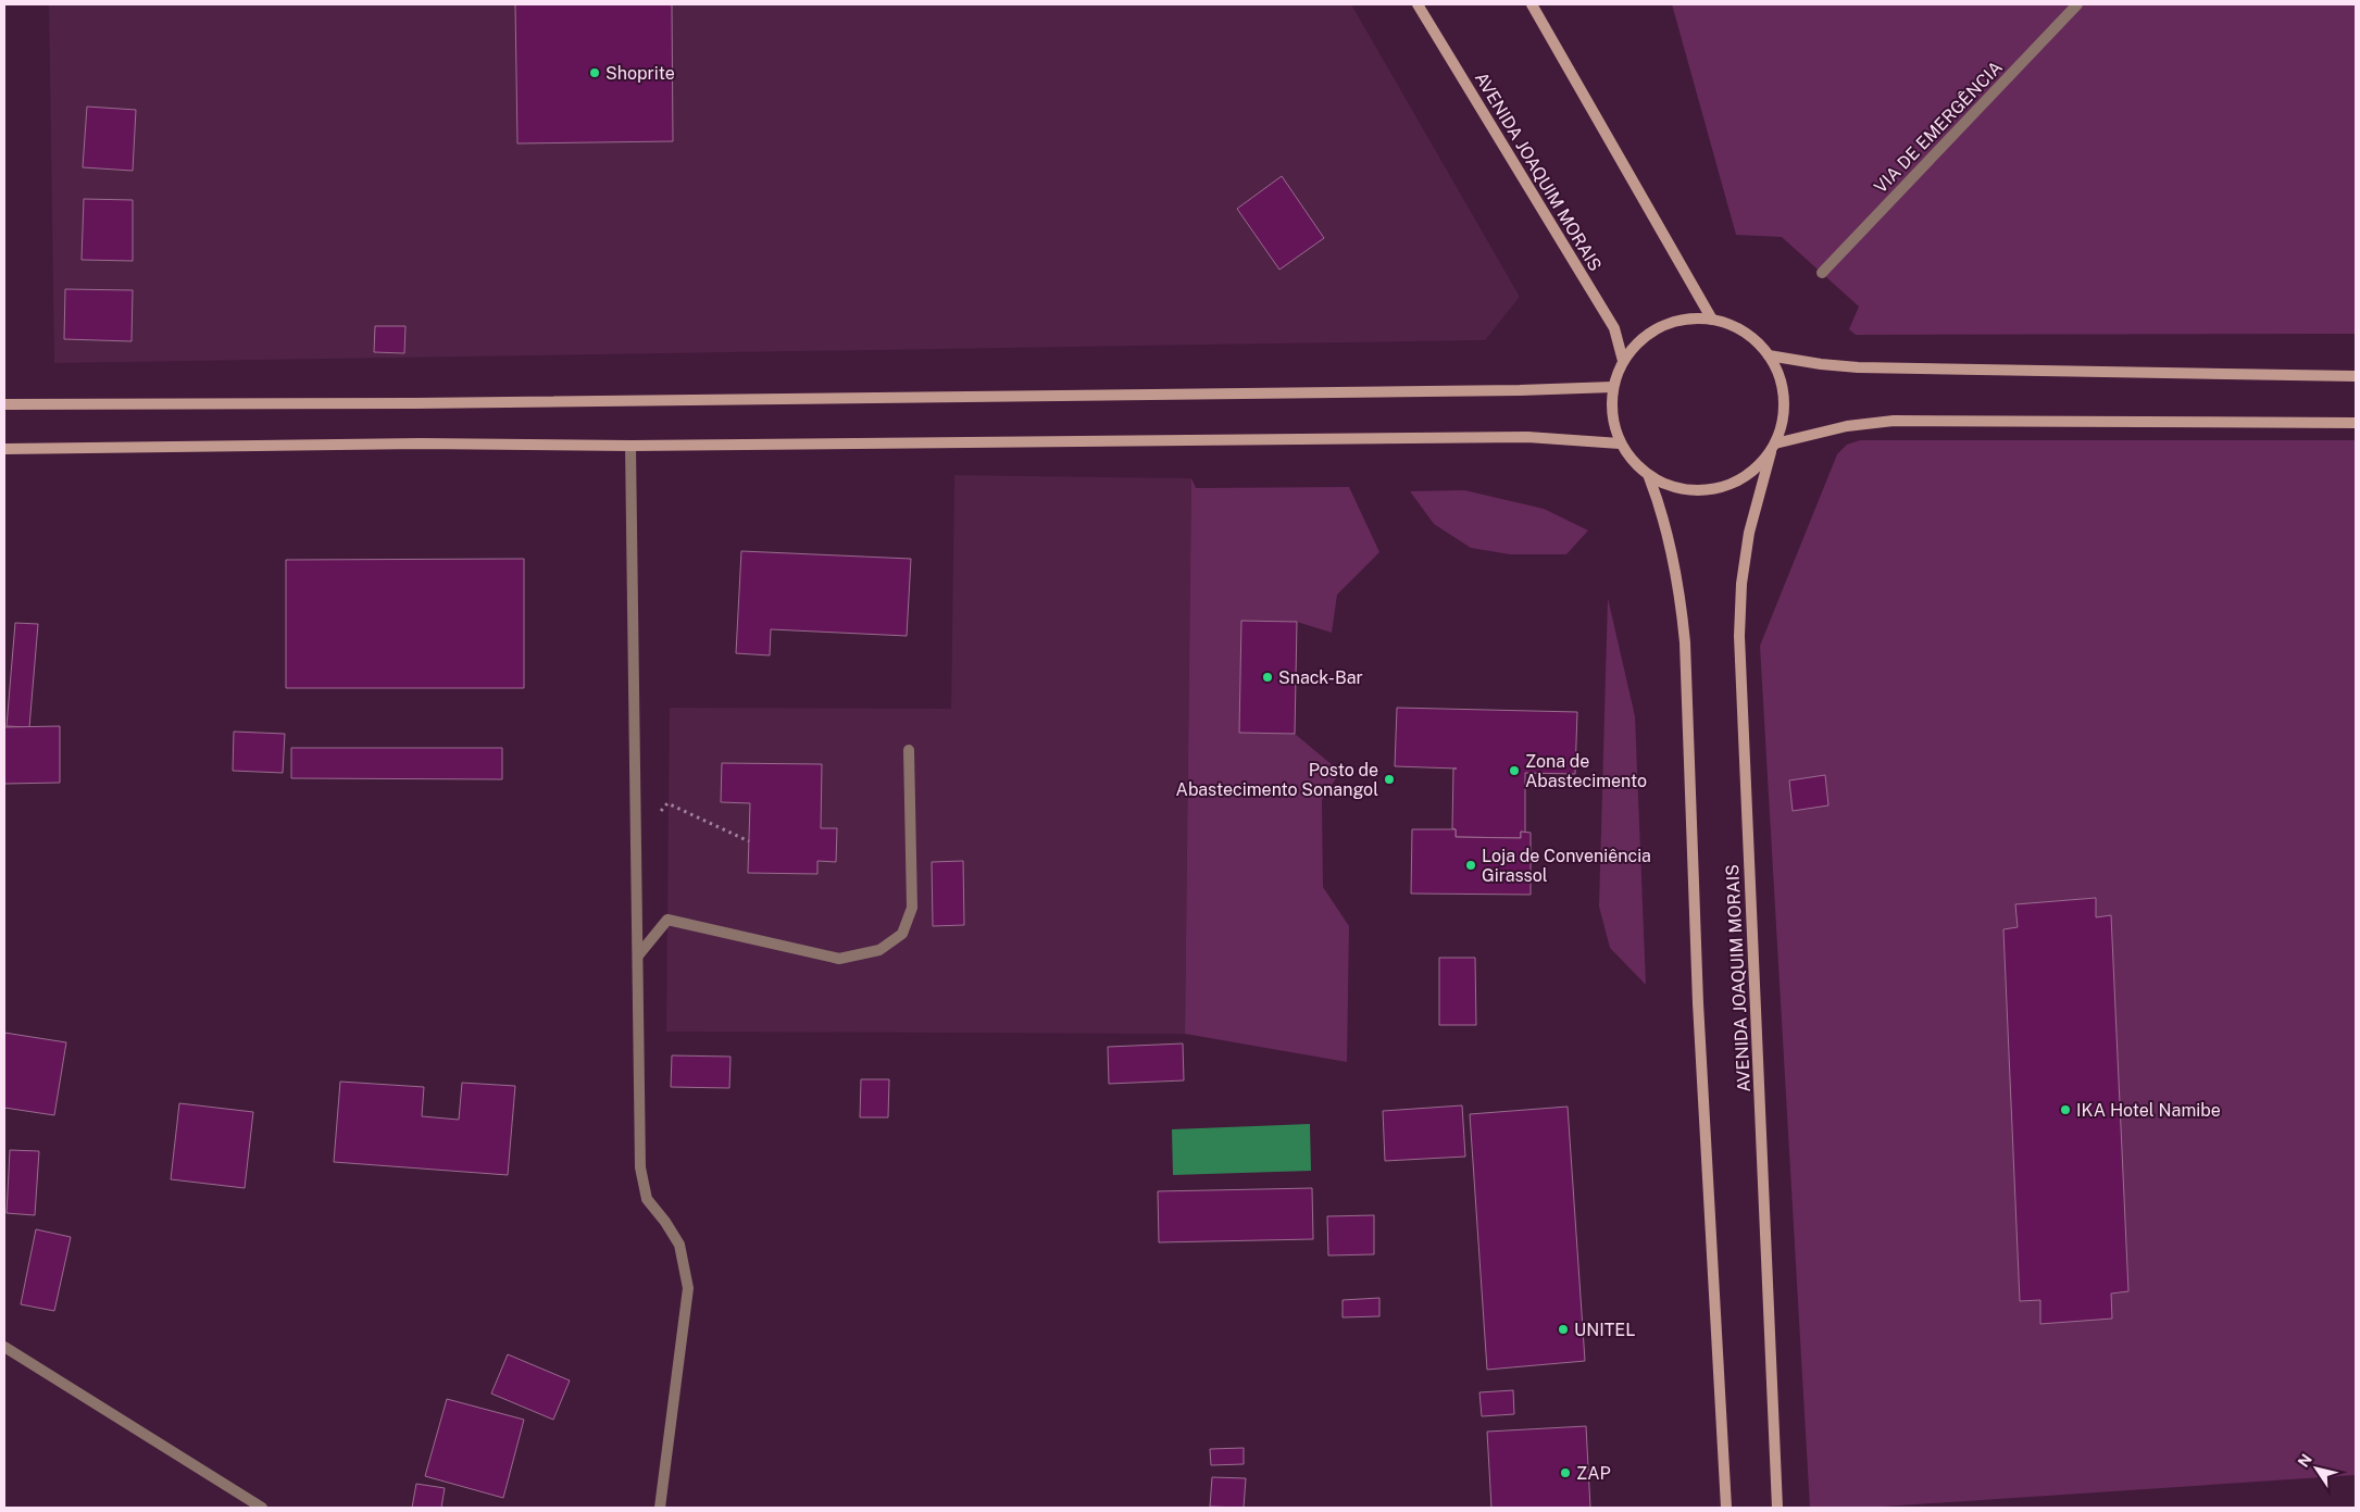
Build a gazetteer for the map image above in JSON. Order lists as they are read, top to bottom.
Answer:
{
  "streets": {
    "street": ["VIA DE EMERGÊNCIA", "AVENIDA JOAQUIM MORAIS"]
  },
  "places": [
    "Shoprite",
    "Snack-Bar",
    "Zona de Abastecimento",
    "Posto de Abastecimento Sonangol",
    "Loja de Conveniência Girassol",
    "IKA Hotel Namibe",
    "UNITEL",
    "ZAP"
  ],
  "north": "top left"
}
